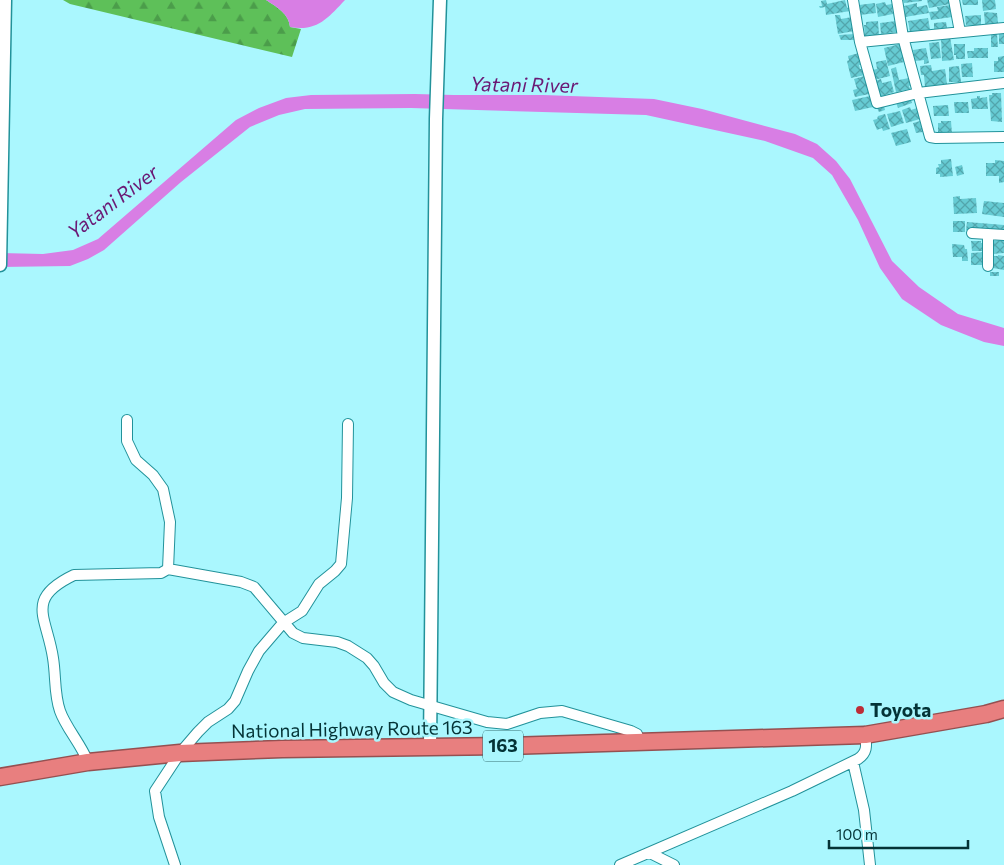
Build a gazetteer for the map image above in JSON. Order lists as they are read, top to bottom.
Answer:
{
  "streets": {
    "highway": ["National Highway Route 163", "163"]
  },
  "water": ["Yatani River"],
  "places": ["Toyota"],
  "scale_bar": "100 m"
}
